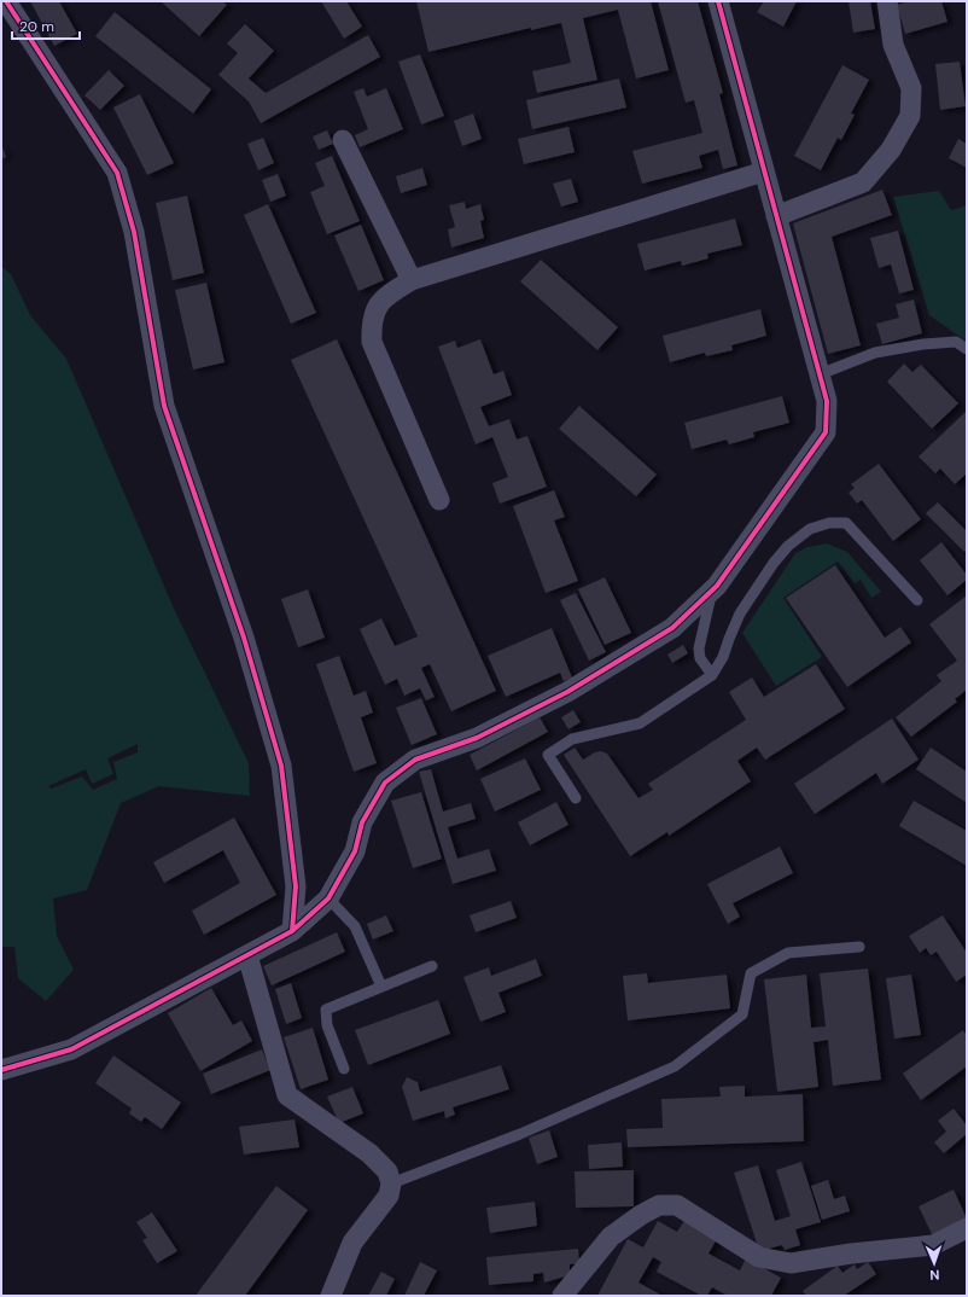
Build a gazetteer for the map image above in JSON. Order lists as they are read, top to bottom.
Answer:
{
  "scale_bar": "20 m",
  "north": "bottom"
}
